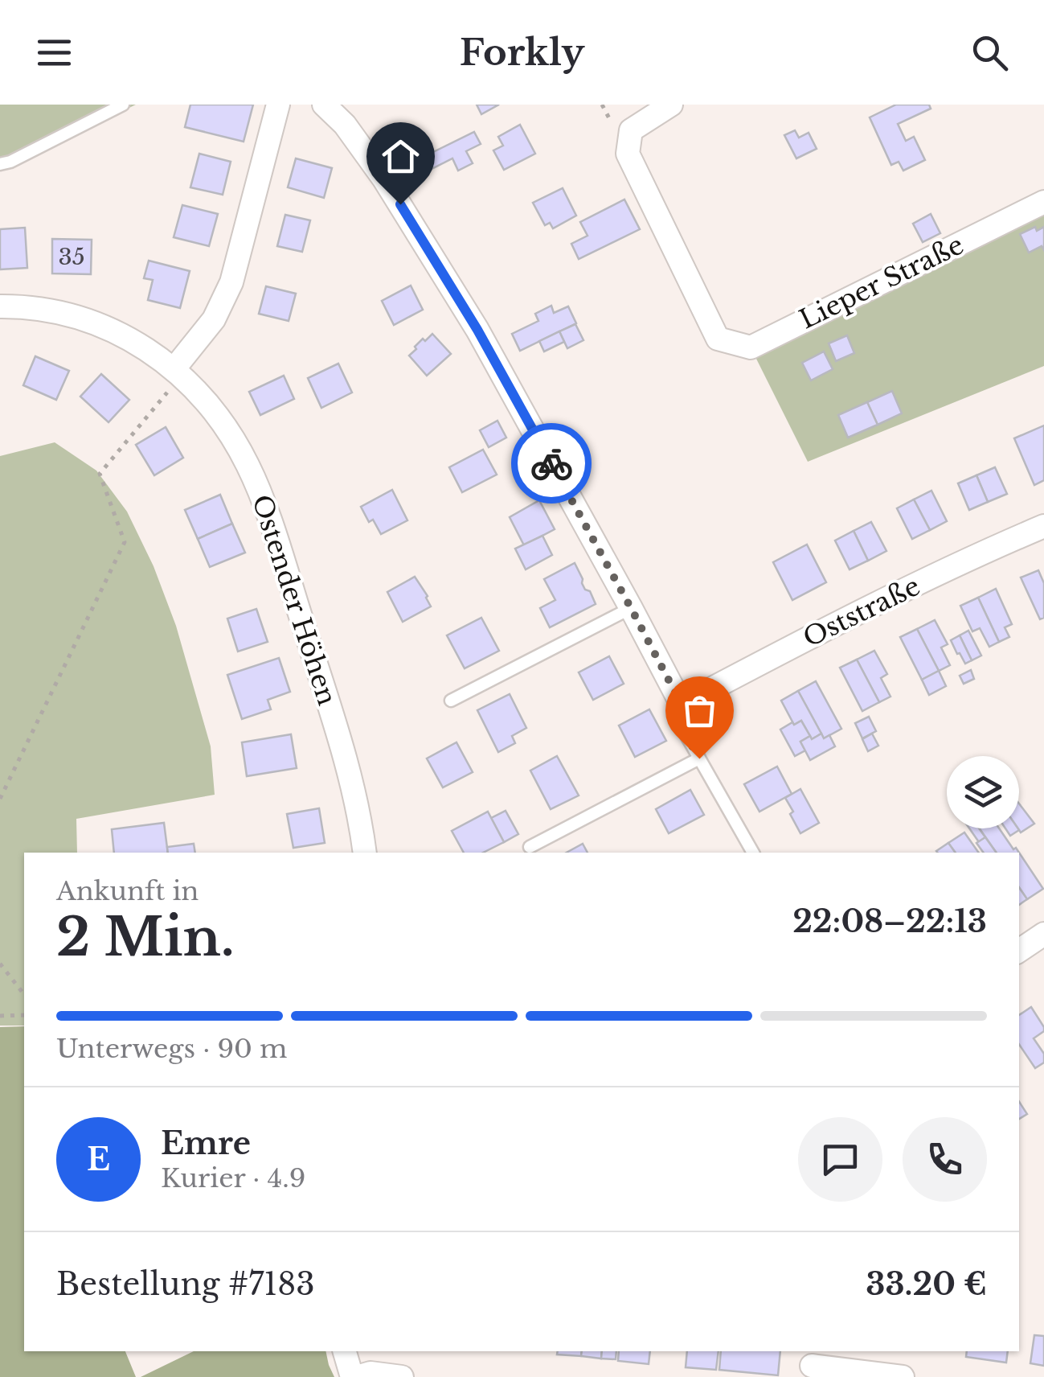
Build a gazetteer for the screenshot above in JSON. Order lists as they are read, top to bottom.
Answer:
{
  "streets": {
    "street": ["Lieper Straße", "Ostender Höhen", "Oststraße"]
  },
  "house_numbers": ["35"],
  "page": {
    "header": "Forkly",
    "heading": ["2 Min.", "Ankunft in", "22:08–22:13"],
    "panel": [
      "Emre",
      "Kurier · 4.9",
      "Bestellung #7183",
      "33.20 €"
    ],
    "bar": "Unterwegs · 90 m",
    "round": "E"
  }
}
